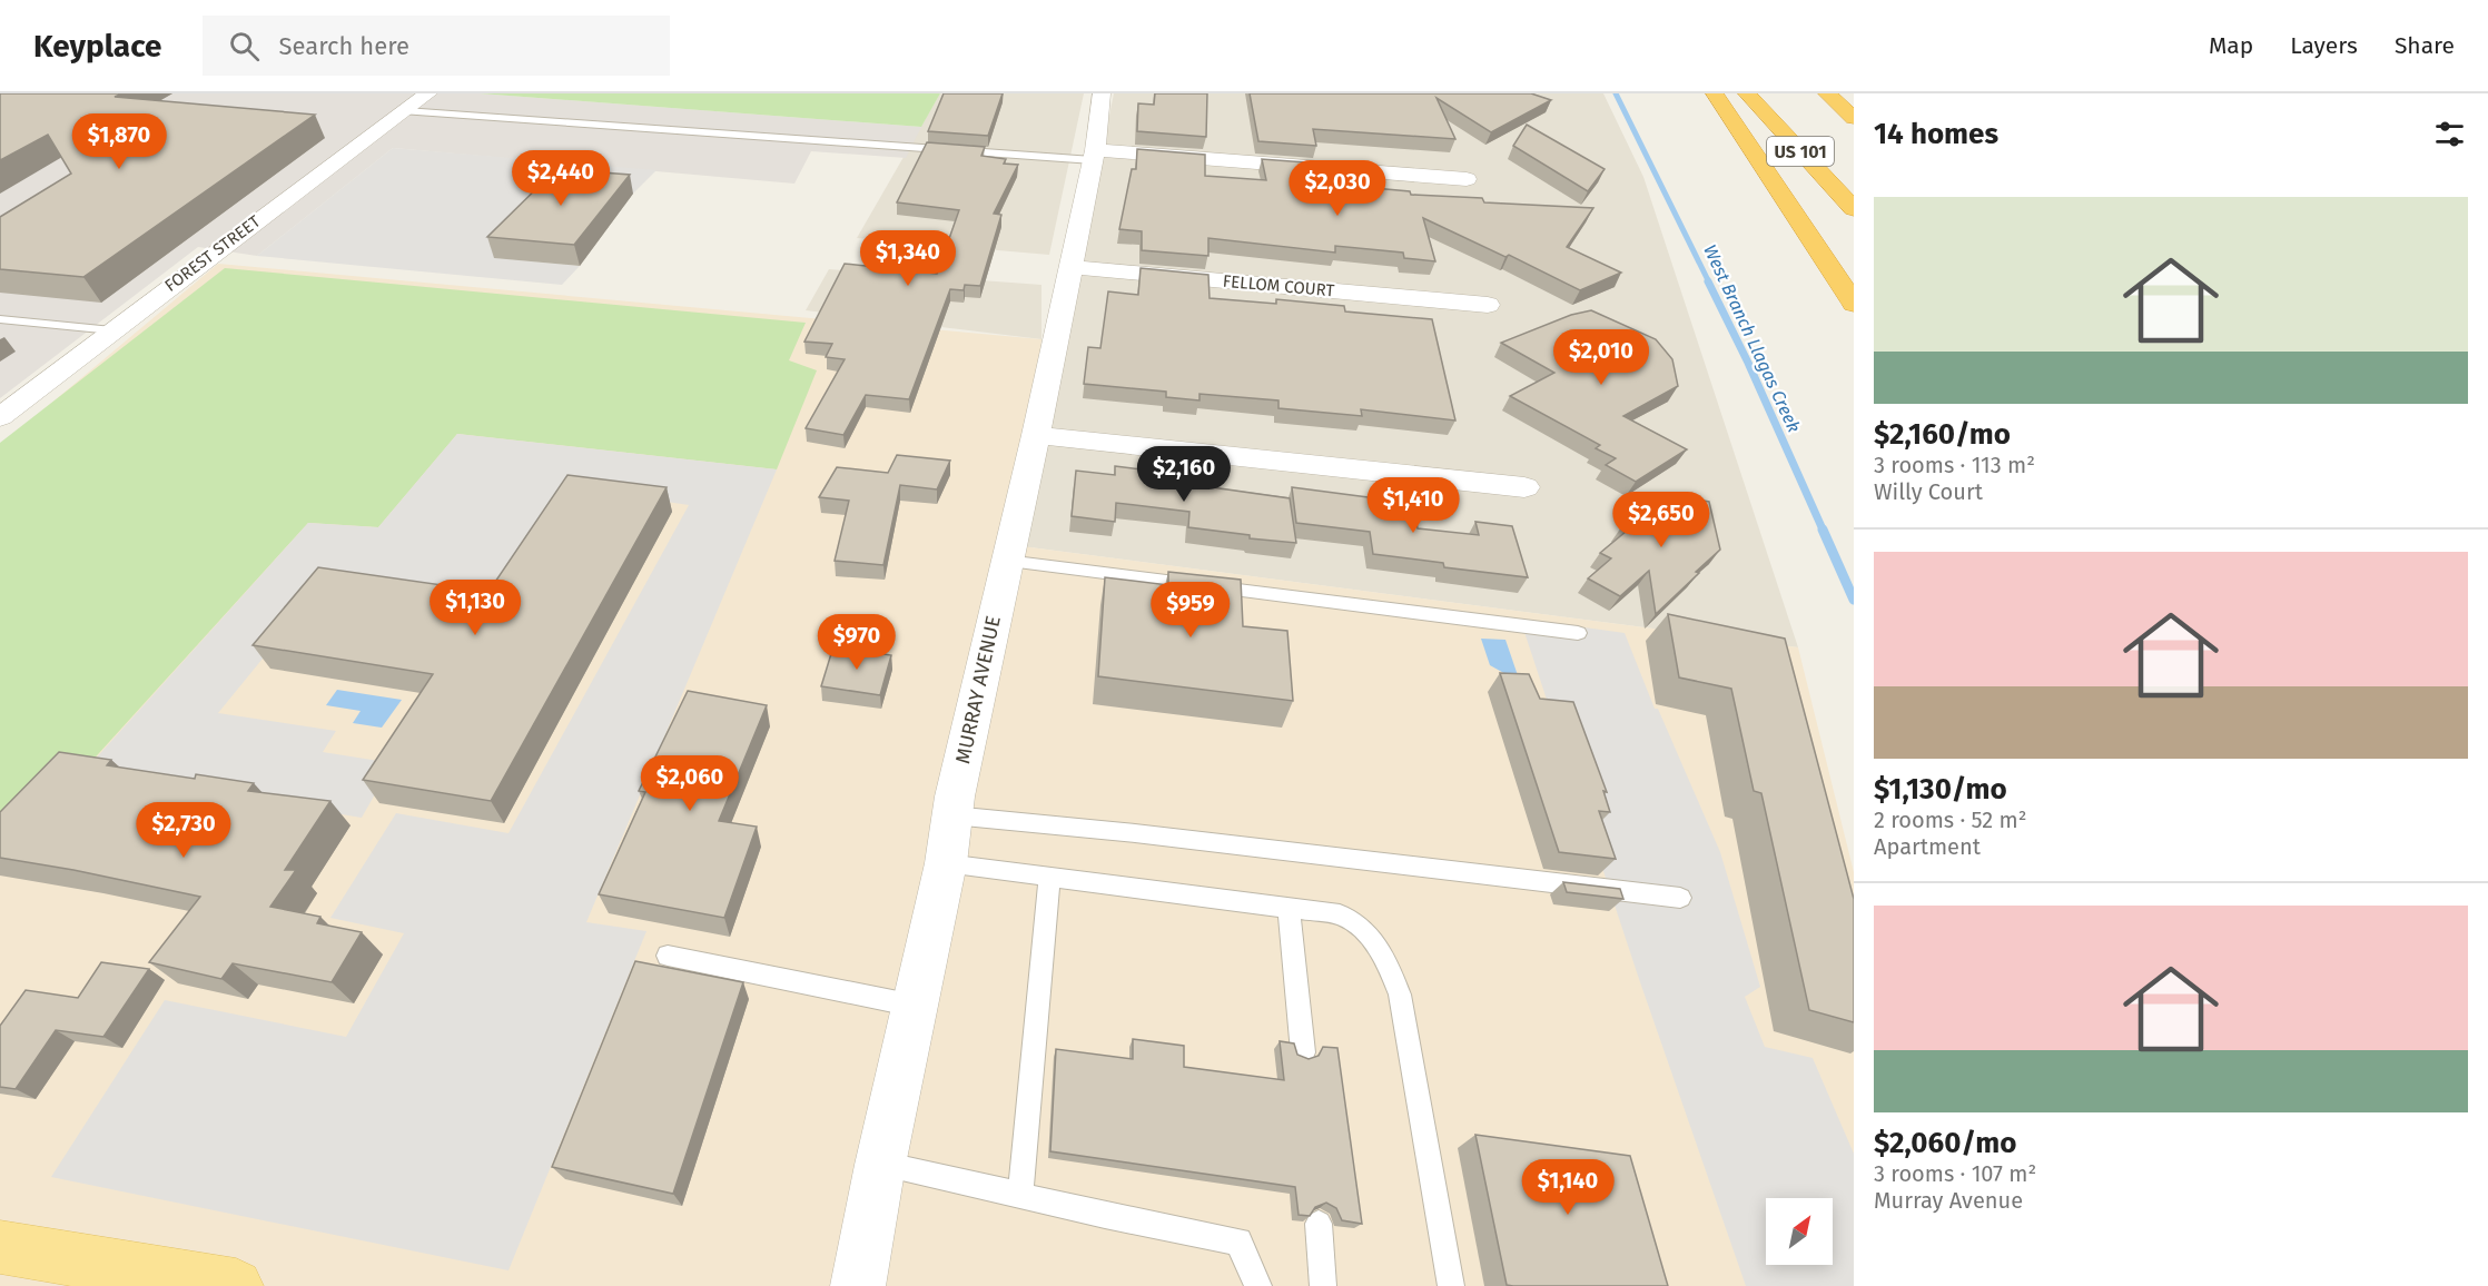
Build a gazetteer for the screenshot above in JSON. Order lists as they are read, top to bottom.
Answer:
{
  "streets": {
    "highway": ["US 101"],
    "street": ["FOREST STREET", "FELLOM COURT", "MURRAY AVENUE"]
  },
  "crossings": [
    ["FELLOM COURT", "MURRAY AVENUE"]
  ],
  "water": ["West Branch Llagas Creek"],
  "north": "top right",
  "page": {
    "header": "Keyplace",
    "search": "Search here",
    "nav": ["Map", "Layers", "Share"],
    "heading": "14 homes",
    "price": [
      "$1,870",
      "$2,440",
      "$2,030",
      "$1,340",
      "$2,010",
      "$2,160",
      "$1,410",
      "$2,650",
      "$1,130",
      "$959",
      "$970",
      "$2,060",
      "$2,730",
      "$1,140"
    ],
    "list": [
      {
        "name": "$2,160/mo",
        "note": "3 rooms · 113 m² · Willy Court"
      },
      {
        "name": "$1,130/mo",
        "note": "2 rooms · 52 m² · Apartment"
      },
      {
        "name": "$2,060/mo",
        "note": "3 rooms · 107 m² · Murray Avenue"
      }
    ]
  }
}
